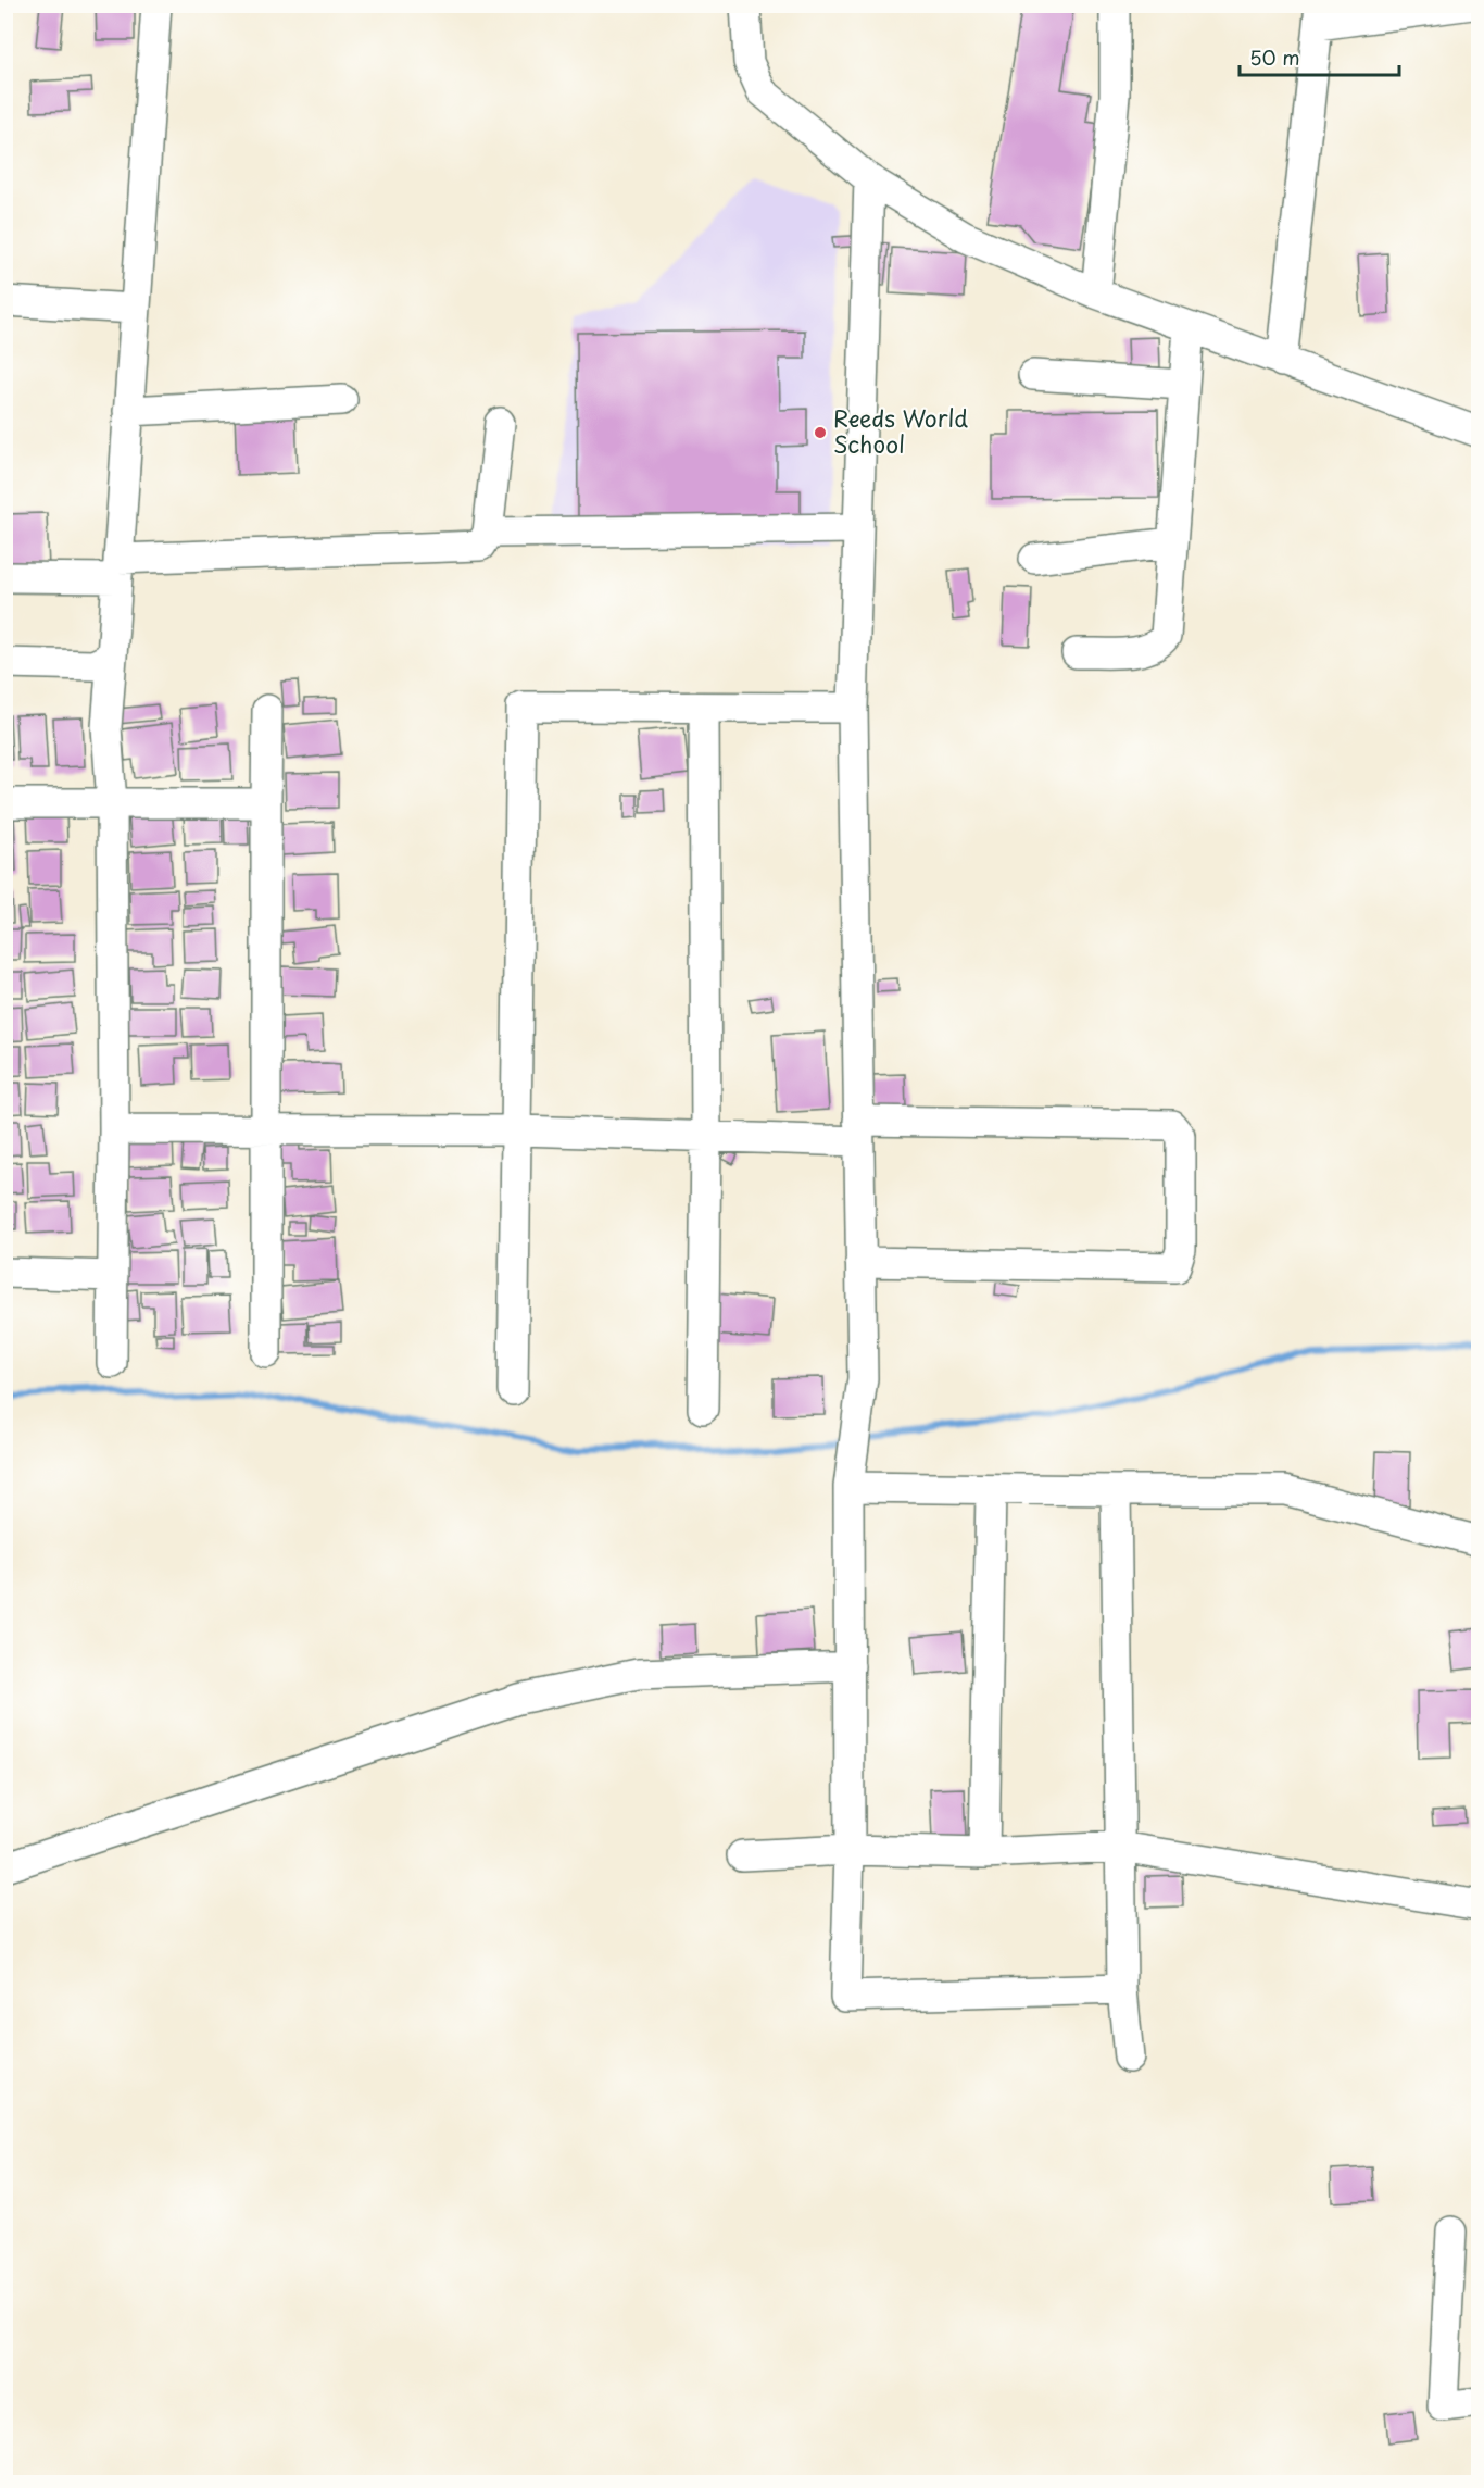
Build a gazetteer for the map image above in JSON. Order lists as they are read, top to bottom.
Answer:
{
  "places": ["Reeds World School"],
  "scale_bar": "50 m"
}
